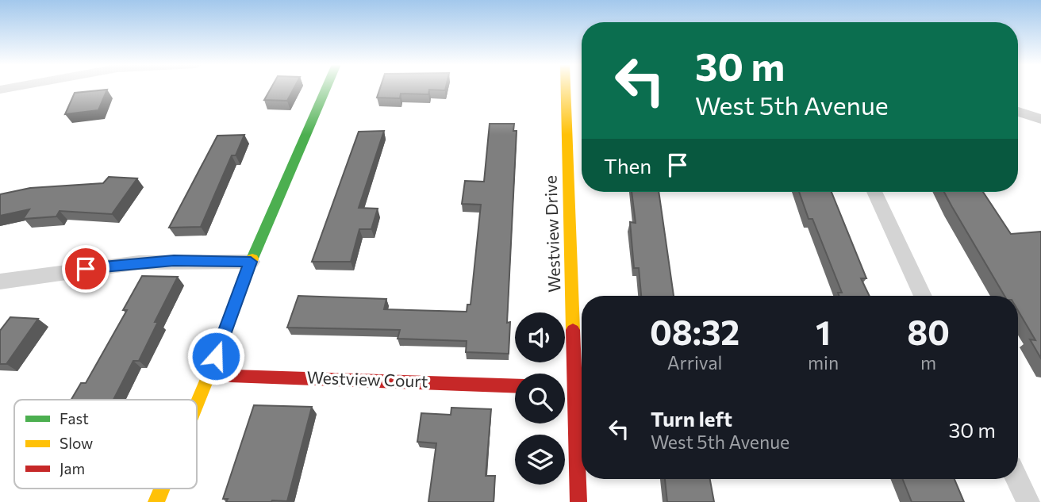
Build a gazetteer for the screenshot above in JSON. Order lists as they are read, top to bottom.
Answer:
{
  "streets": {
    "street": ["Westview Drive", "Westview Court"]
  },
  "legend": ["Fast", "Slow", "Jam"],
  "page": {
    "turn": ["30 m", "West 5th Avenue"],
    "then": "Then",
    "eta": [
      "08:32",
      "Arrival",
      "1",
      "min",
      "80",
      "m"
    ],
    "list": [
      {
        "name": "Turn left",
        "note": "West 5th Avenue",
        "value": "30 m"
      }
    ]
  }
}
